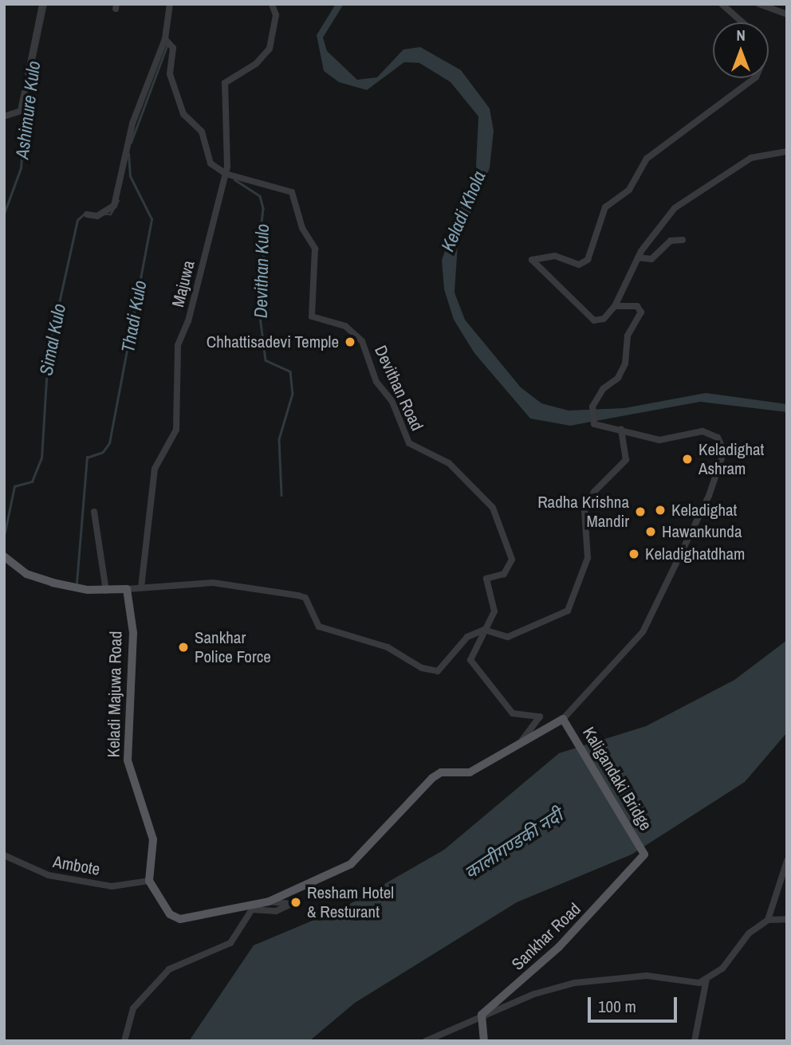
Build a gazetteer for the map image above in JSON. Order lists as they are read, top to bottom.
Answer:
{
  "streets": {
    "main road": ["Keladi Majuwa Road", "Kaligandaki Bridge", "Sankhar Road"],
    "street": ["Majuwa", "Devithan Road", "Ambote"]
  },
  "crossings": [
    ["Majuwa", "Devithan Road"],
    ["Keladi Majuwa Road", "Ambote"],
    ["Kaligandaki Bridge", "Sankhar Road"]
  ],
  "water": [
    "Ashimure Kulo",
    "Keladi Khola",
    "Devithan Kulo",
    "Thadi Kulo",
    "Simal Kulo",
    "कालीगण्डकी नदी"
  ],
  "places": [
    "Chhattisadevi Temple",
    "Keladighat Ashram",
    "Keladighat",
    "Radha Krishna Mandir",
    "Hawankunda",
    "Keladighatdham",
    "Sankhar Police Force",
    "Resham Hotel & Resturant"
  ],
  "scale_bar": "100 m",
  "north": "top"
}
